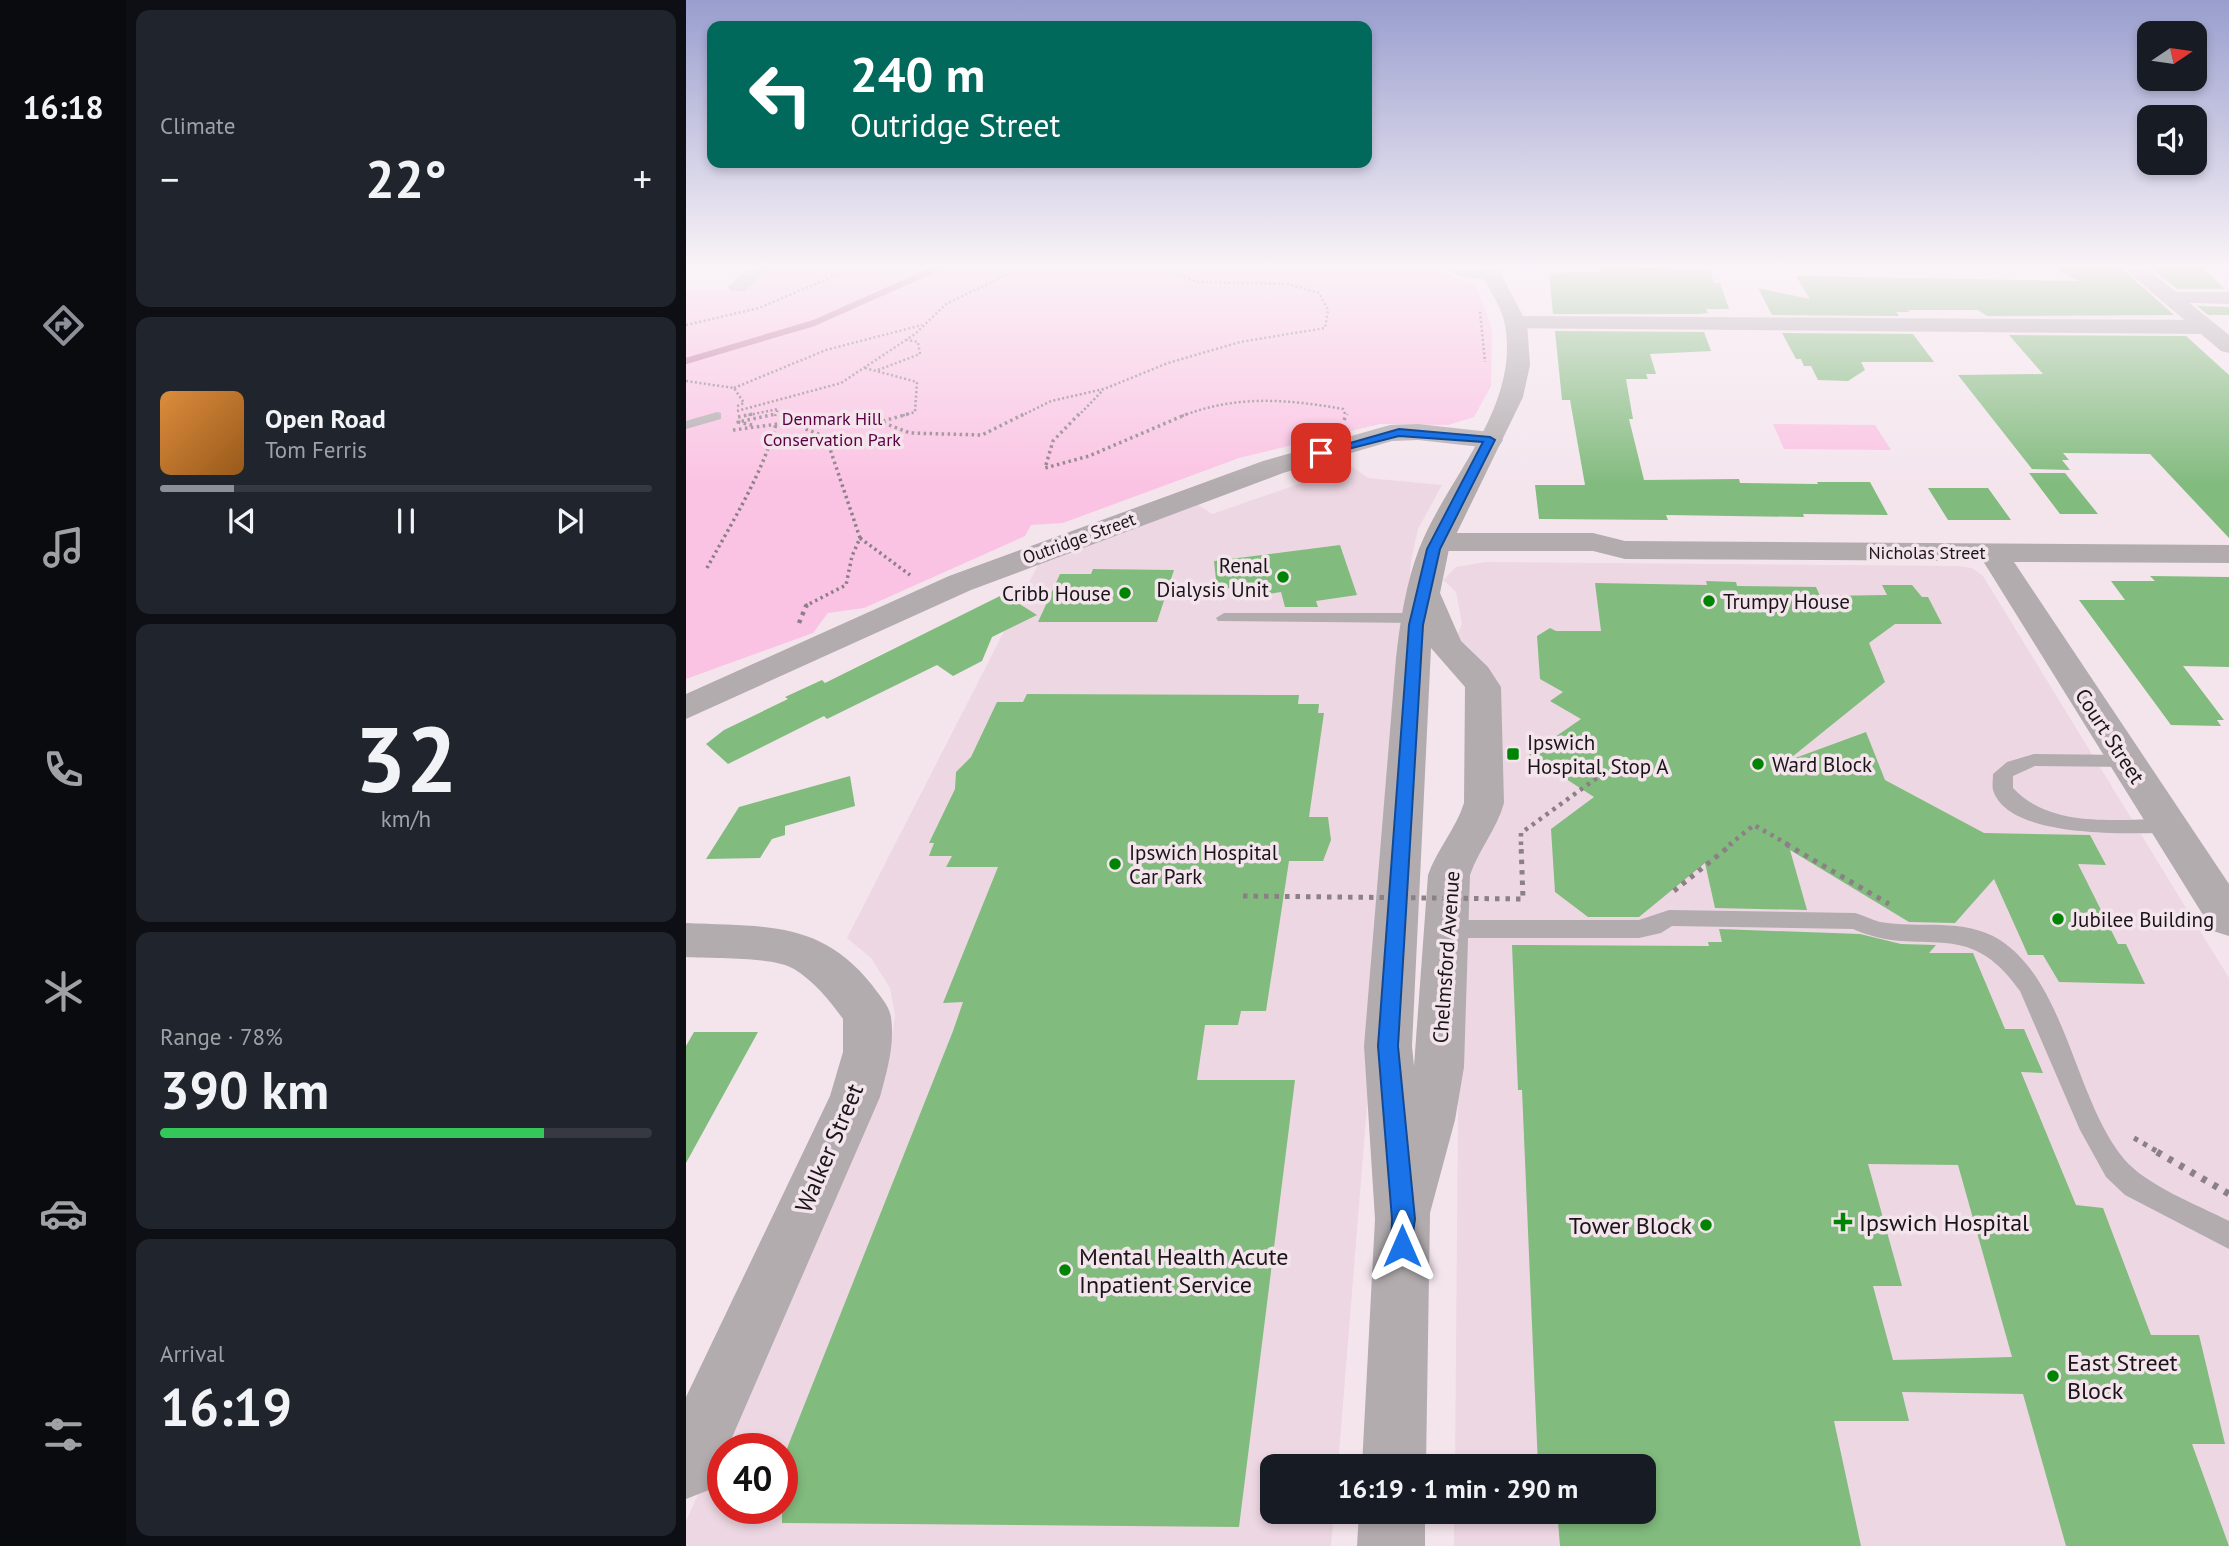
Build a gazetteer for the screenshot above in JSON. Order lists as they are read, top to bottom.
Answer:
{
  "streets": {
    "street": [
      "Outridge Street",
      "Nicholas Street",
      "Court Street",
      "Chelmsford Avenue",
      "Walker Street"
    ]
  },
  "crossings": [
    ["Outridge Street", "Chelmsford Avenue"],
    ["Nicholas Street", "Court Street"],
    ["Nicholas Street", "Chelmsford Avenue"]
  ],
  "parks": ["Denmark Hill Conservation Park"],
  "places": {
    "other": [
      "Renal Dialysis Unit",
      "Cribb House",
      "Trumpy House",
      "Ward Block",
      "Ipswich Hospital Car Park",
      "Jubilee Building",
      "Tower Block",
      "Mental Health Acute Inpatient Service",
      "East Street Block"
    ],
    "transit": ["Ipswich Hospital, Stop A"],
    "health": ["Ipswich Hospital"]
  },
  "north": "right",
  "page": {
    "tabs": "16:18",
    "tile": [
      "Climate",
      ["32", "km/h"],
      ["Range · 78%", "390 km"],
      ["Arrival", "16:19"]
    ],
    "turn": ["240 m", "Outridge Street"],
    "heat": ["−", "22°", "+"],
    "song": ["Open Road", "Tom Ferris"],
    "limit": "40",
    "trip": "16:19 · 1 min · 290 m"
  }
}
